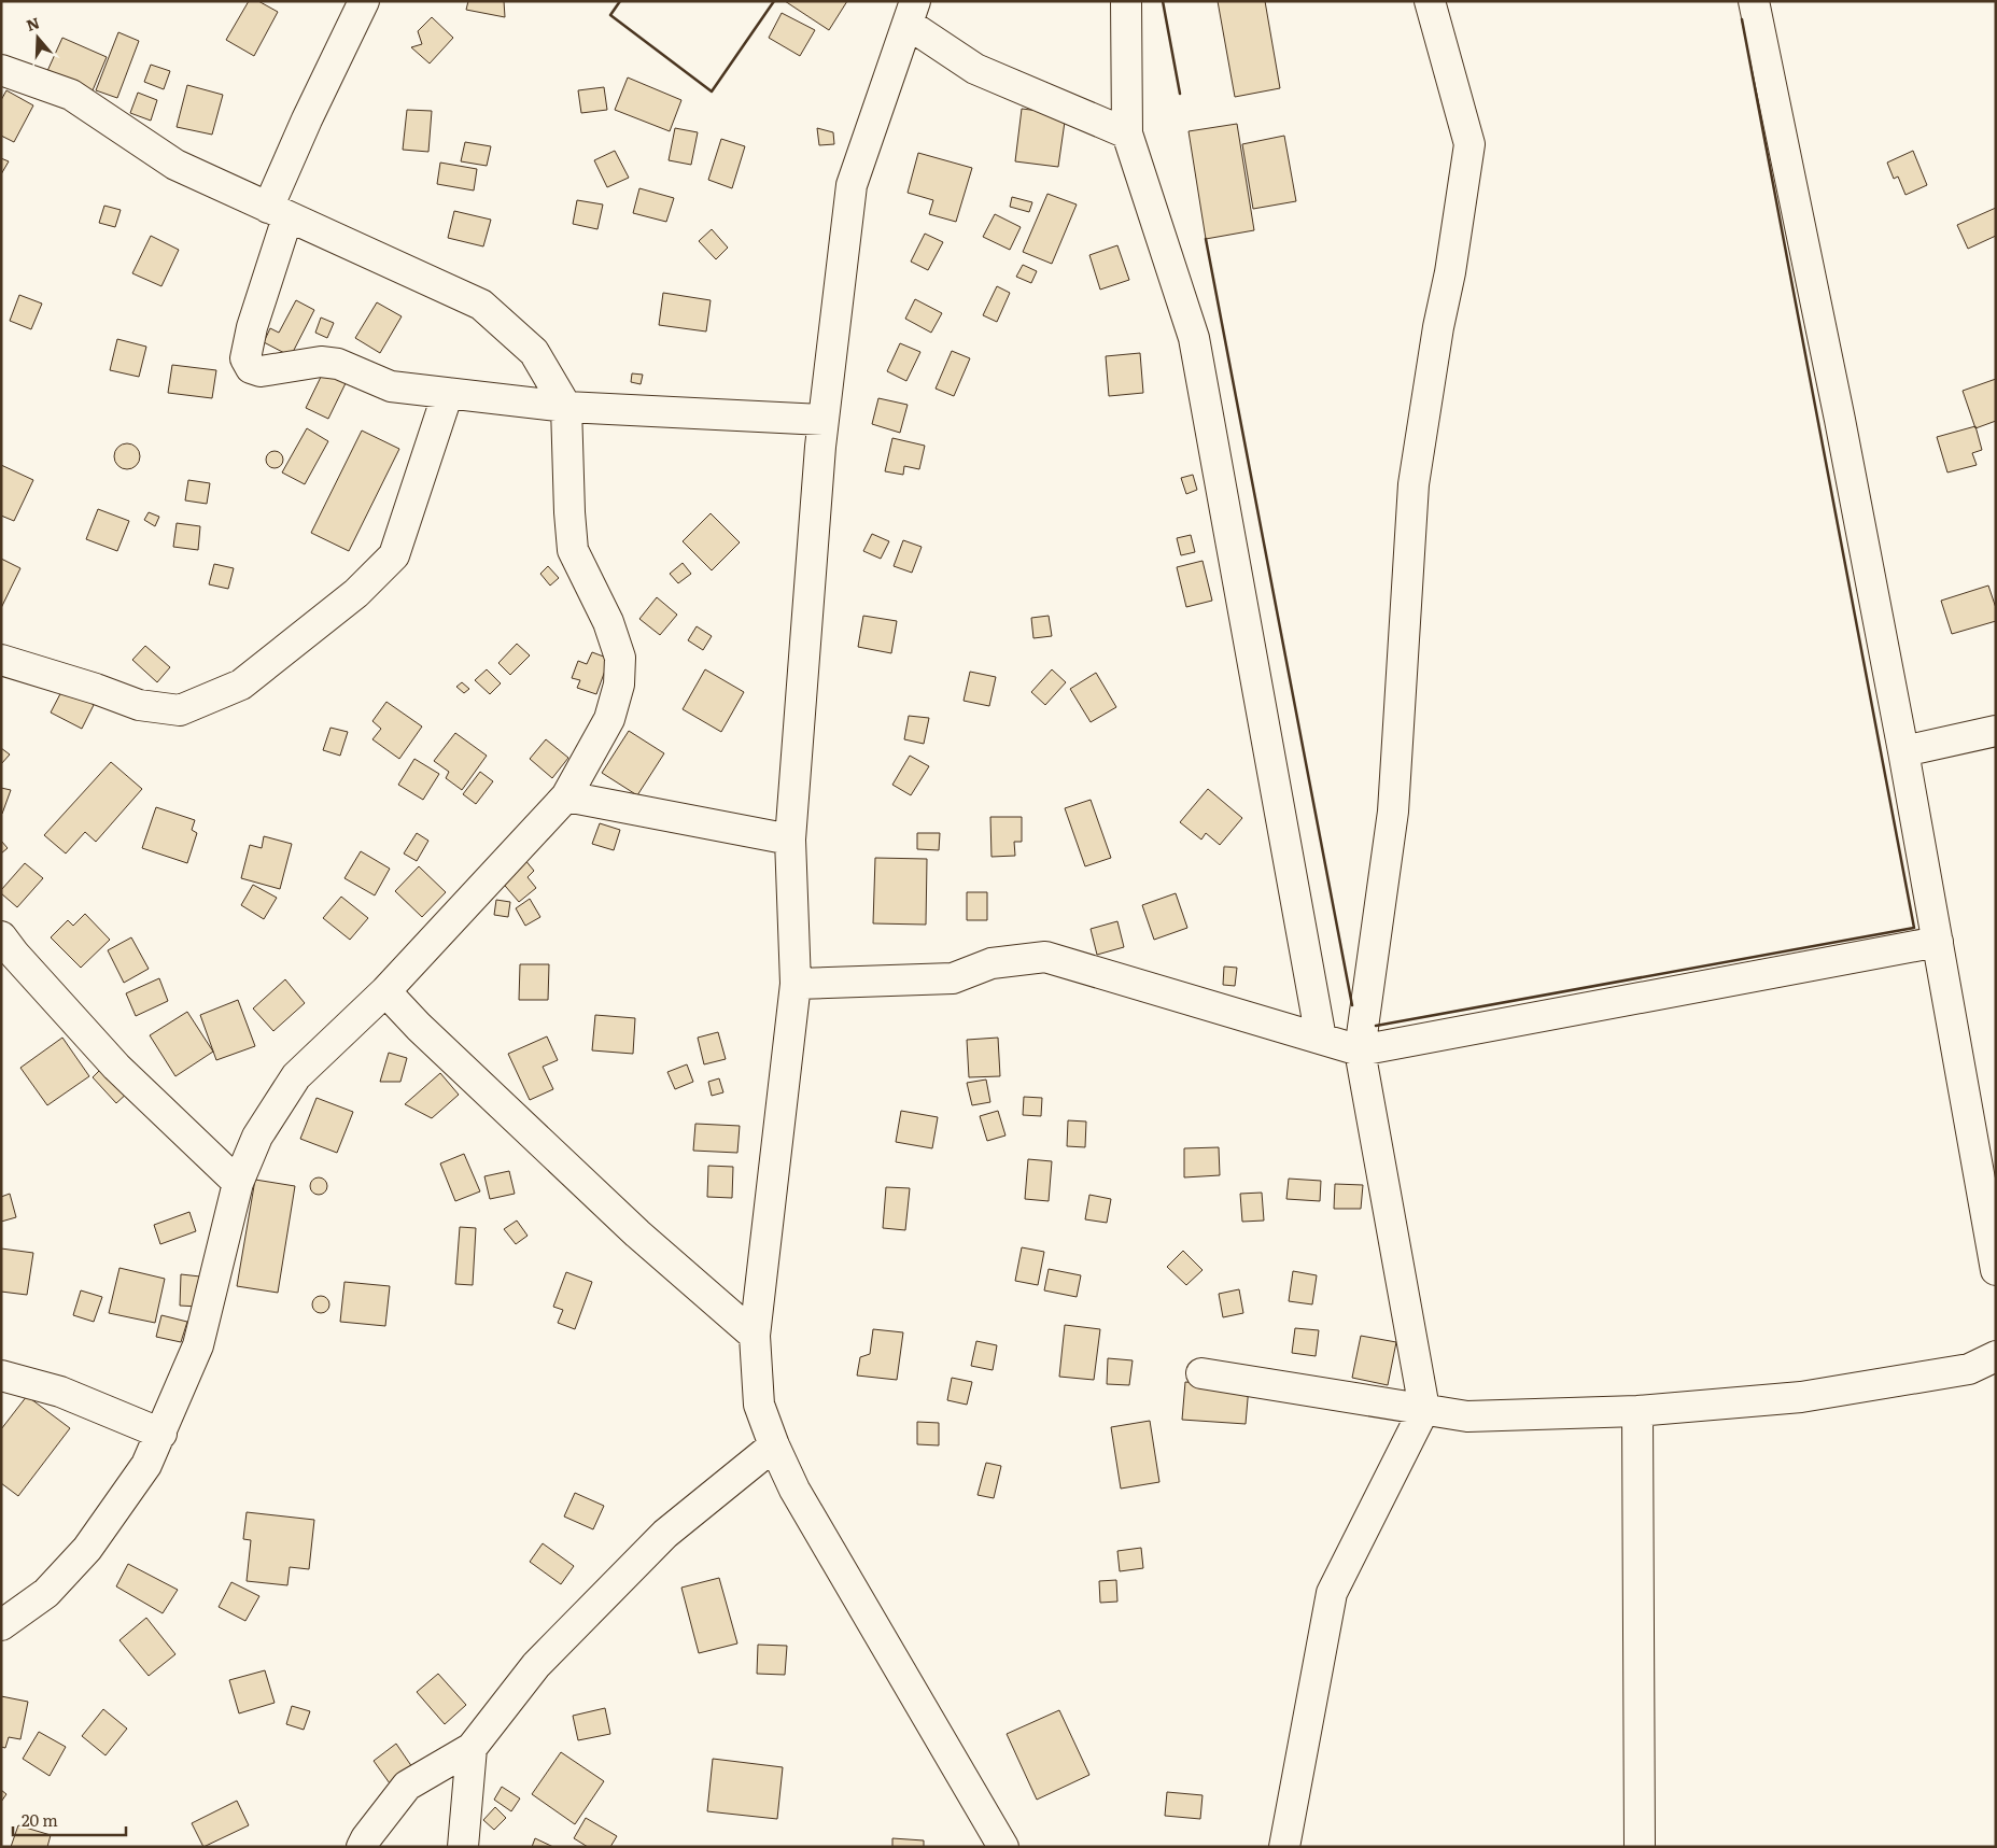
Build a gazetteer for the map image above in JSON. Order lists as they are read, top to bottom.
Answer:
{
  "scale_bar": "20 m",
  "north": "top"
}
